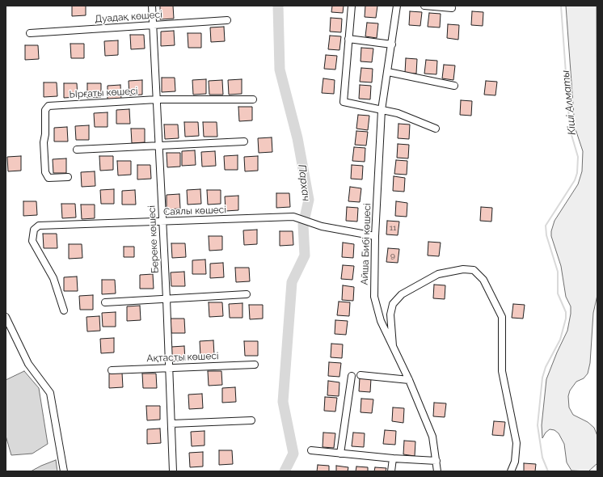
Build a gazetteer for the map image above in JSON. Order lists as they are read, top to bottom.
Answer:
{
  "streets": {
    "street": [
      "Дуадақ көшесі",
      "Ырғаты көшесі",
      "Саялы көшесі",
      "Береке көшесі",
      "Айша Бибі көшесі",
      "Ақтасты көшесі"
    ]
  },
  "crossings": [
    ["Дуадақ көшесі", "Береке көшесі"],
    ["Ырғаты көшесі", "Береке көшесі"],
    ["Саялы көшесі", "Береке көшесі"],
    ["Саялы көшесі", "Айша Бибі көшесі"],
    ["Береке көшесі", "Ақтасты көшесі"]
  ],
  "water": ["Кіші Алматы", "Пархач"],
  "house_numbers": ["11", "9"]
}
